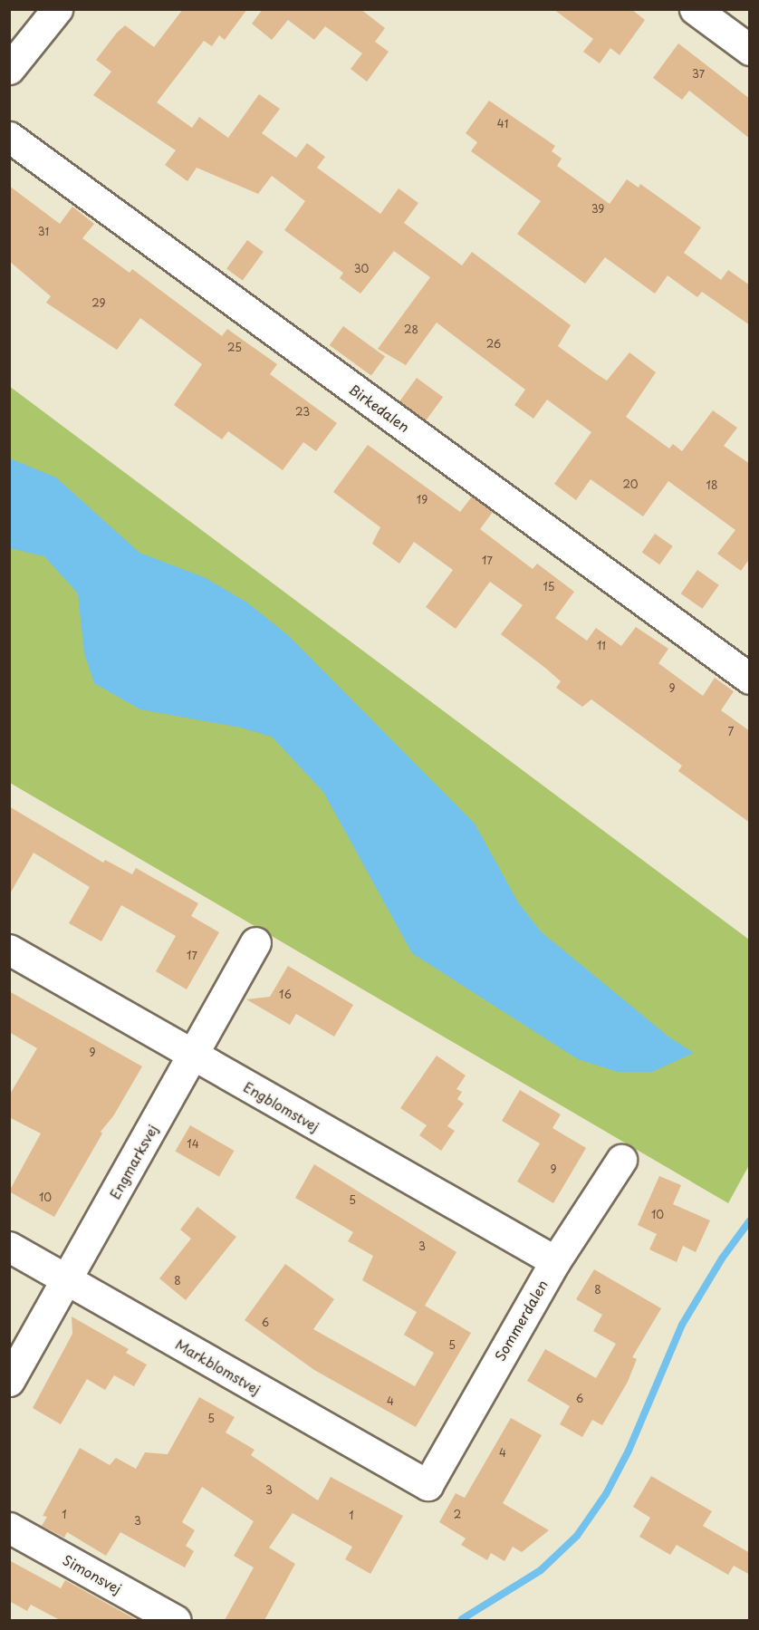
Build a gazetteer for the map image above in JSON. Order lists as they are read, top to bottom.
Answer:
{
  "streets": {
    "street": [
      "Birkedalen",
      "Engblomstvej",
      "Engmarksvej",
      "Sommerdalen",
      "Markblomstvej",
      "Simonsvej"
    ]
  },
  "crossings": [
    ["Engblomstvej", "Engmarksvej"],
    ["Engblomstvej", "Sommerdalen"],
    ["Engmarksvej", "Markblomstvej"],
    ["Sommerdalen", "Markblomstvej"]
  ],
  "house_numbers": [
    "37",
    "41",
    "39",
    "31",
    "30",
    "29",
    "28",
    "26",
    "25",
    "23",
    "20",
    "18",
    "19",
    "17",
    "15",
    "11",
    "9",
    "7",
    "17",
    "16",
    "9",
    "14",
    "9",
    "10",
    "5",
    "10",
    "3",
    "8",
    "8",
    "6",
    "5",
    "6",
    "4",
    "5",
    "4",
    "3",
    "1",
    "2",
    "1",
    "3"
  ]
}
